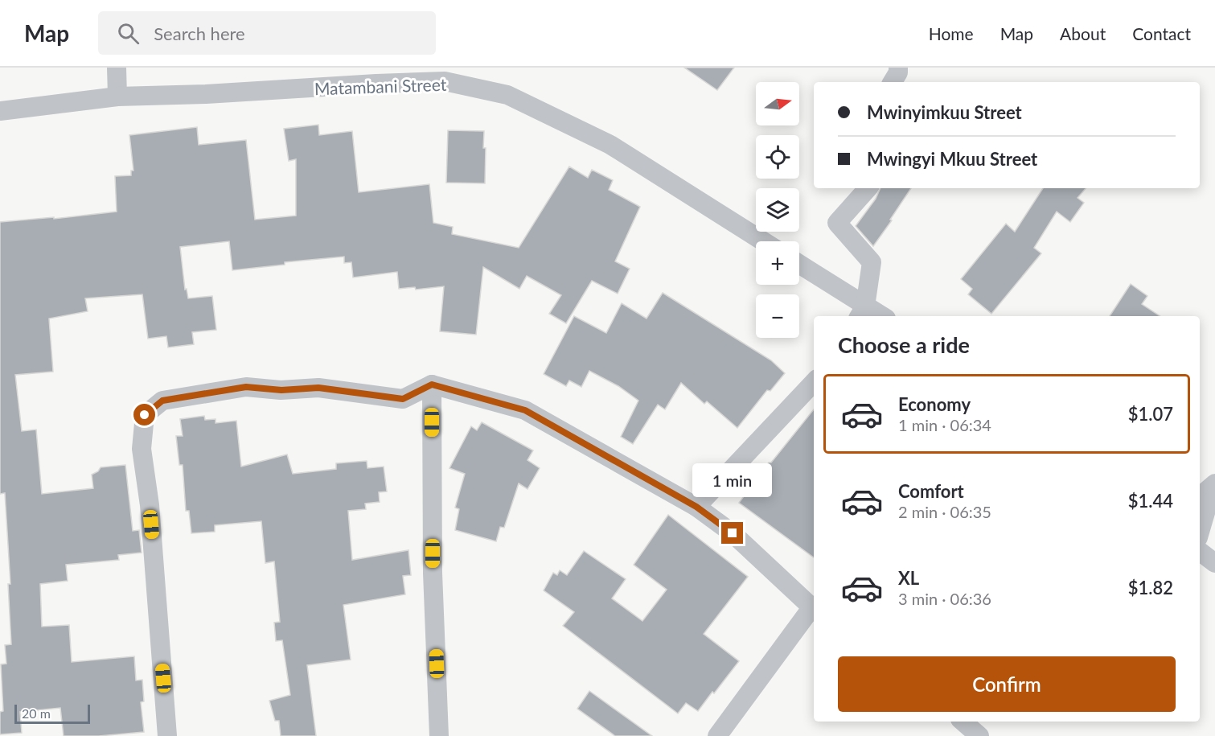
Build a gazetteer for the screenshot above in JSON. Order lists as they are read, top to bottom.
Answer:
{
  "streets": {
    "street": ["Matambani Street"]
  },
  "scale_bar": "20 m",
  "north": "right",
  "page": {
    "header": "Map",
    "search": "Search here",
    "nav": [
      "Home",
      "Map",
      "About",
      "Contact"
    ],
    "map_buttons": ["+", "−"],
    "banner": ["Mwinyimkuu Street", "Mwingyi Mkuu Street"],
    "heading": "Choose a ride",
    "list": [
      {
        "name": "Economy",
        "note": "1 min · 06:34",
        "value": "$1.07"
      },
      {
        "name": "Comfort",
        "note": "2 min · 06:35",
        "value": "$1.44"
      },
      {
        "name": "XL",
        "note": "3 min · 06:36",
        "value": "$1.82"
      }
    ],
    "bubble": "1 min",
    "buttons": "Confirm",
    "scale": "20 m"
  }
}
